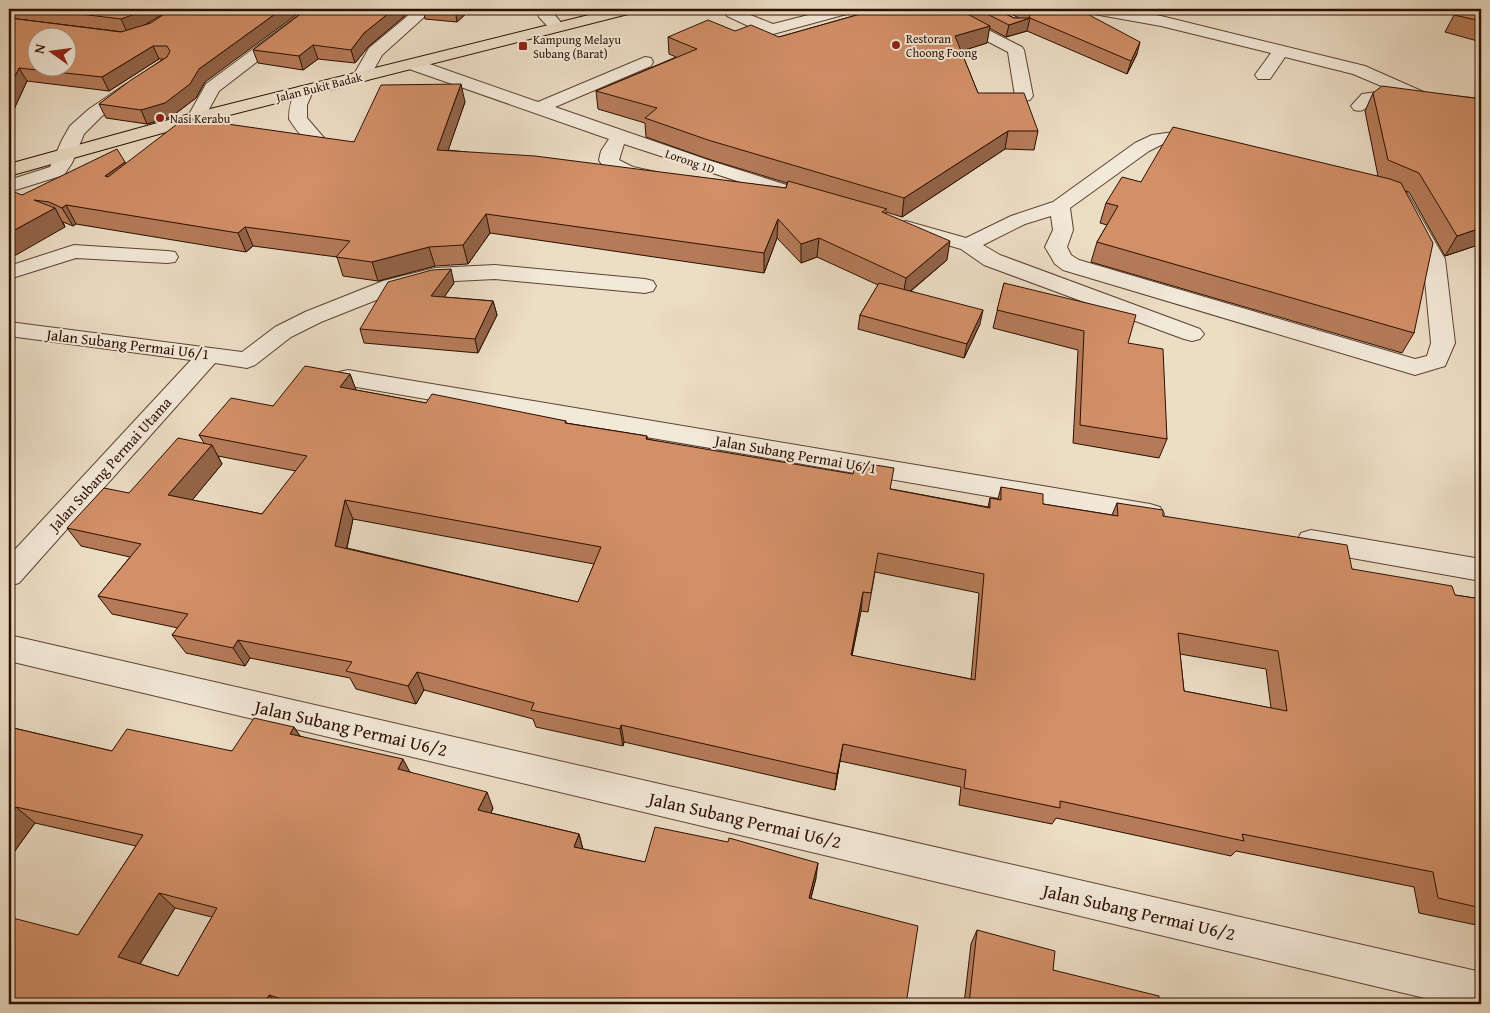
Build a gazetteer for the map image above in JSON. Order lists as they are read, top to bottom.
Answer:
{
  "streets": {
    "main road": ["Jalan Bukit Badak"],
    "street": [
      "Lorong 1D",
      "Jalan Subang Permai U6/1",
      "Jalan Subang Permai Utama",
      "Jalan Subang Permai U6/2"
    ]
  },
  "crossings": [
    ["Jalan Bukit Badak", "Lorong 1D"],
    ["Jalan Subang Permai U6/1", "Jalan Subang Permai Utama"]
  ],
  "places": {
    "other": ["Restoran Choong Foong", "Nasi Kerabu"],
    "transit": ["Kampung Melayu Subang (Barat)"]
  },
  "north": "left"
}
